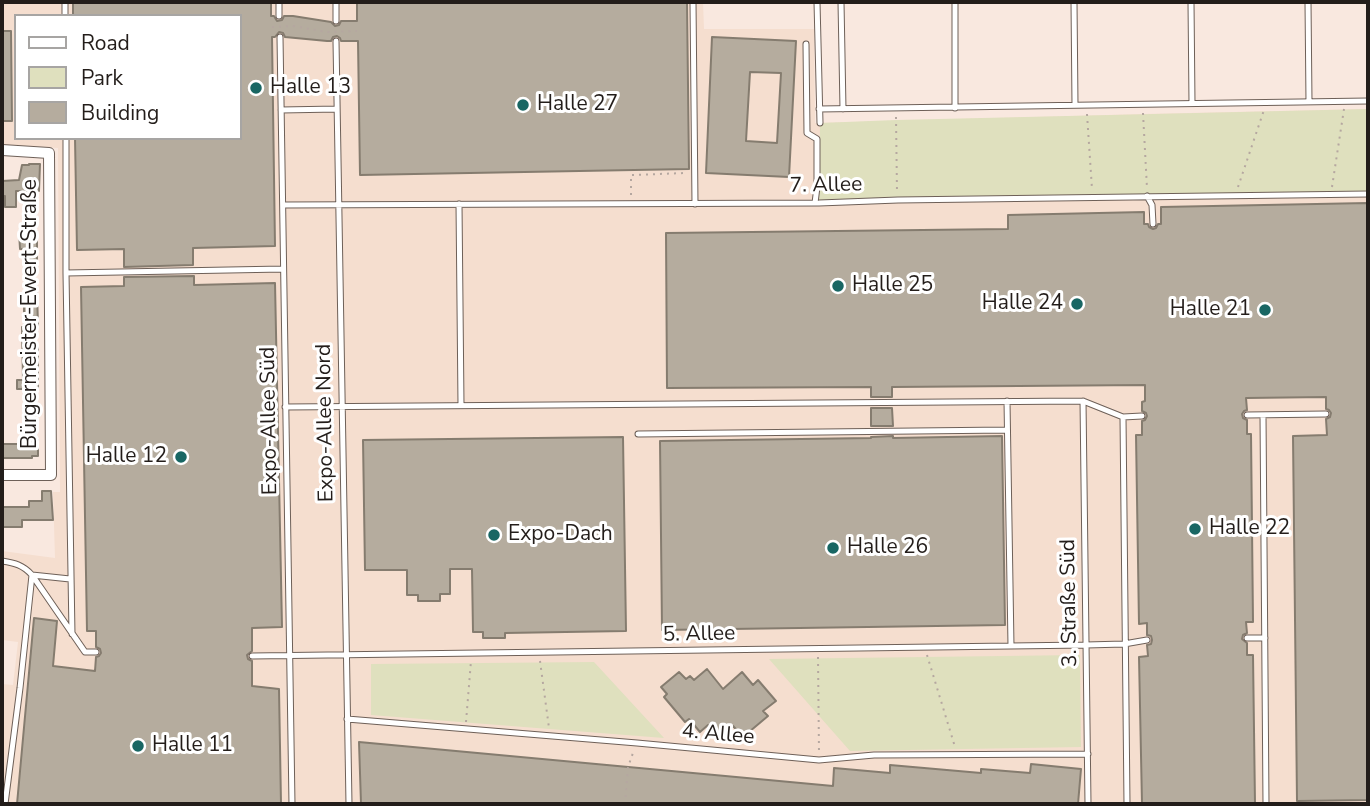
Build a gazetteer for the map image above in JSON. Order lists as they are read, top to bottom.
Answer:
{
  "streets": {
    "street": ["Bürgermeister-Ewert-Straße"],
    "lane": [
      "7. Allee",
      "Expo-Allee Süd",
      "Expo-Allee Nord",
      "3. Straße Süd",
      "5. Allee",
      "4. Allee"
    ]
  },
  "crossings": [
    ["7. Allee", "Expo-Allee Süd"],
    ["7. Allee", "Expo-Allee Nord"],
    ["Expo-Allee Süd", "5. Allee"],
    ["Expo-Allee Nord", "5. Allee"],
    ["Expo-Allee Nord", "4. Allee"],
    ["3. Straße Süd", "5. Allee"],
    ["3. Straße Süd", "4. Allee"]
  ],
  "places": [
    "Halle 13",
    "Halle 27",
    "Halle 25",
    "Halle 24",
    "Halle 21",
    "Halle 12",
    "Halle 22",
    "Expo-Dach",
    "Halle 26",
    "Halle 11"
  ],
  "legend": ["Road", "Park", "Building"]
}
